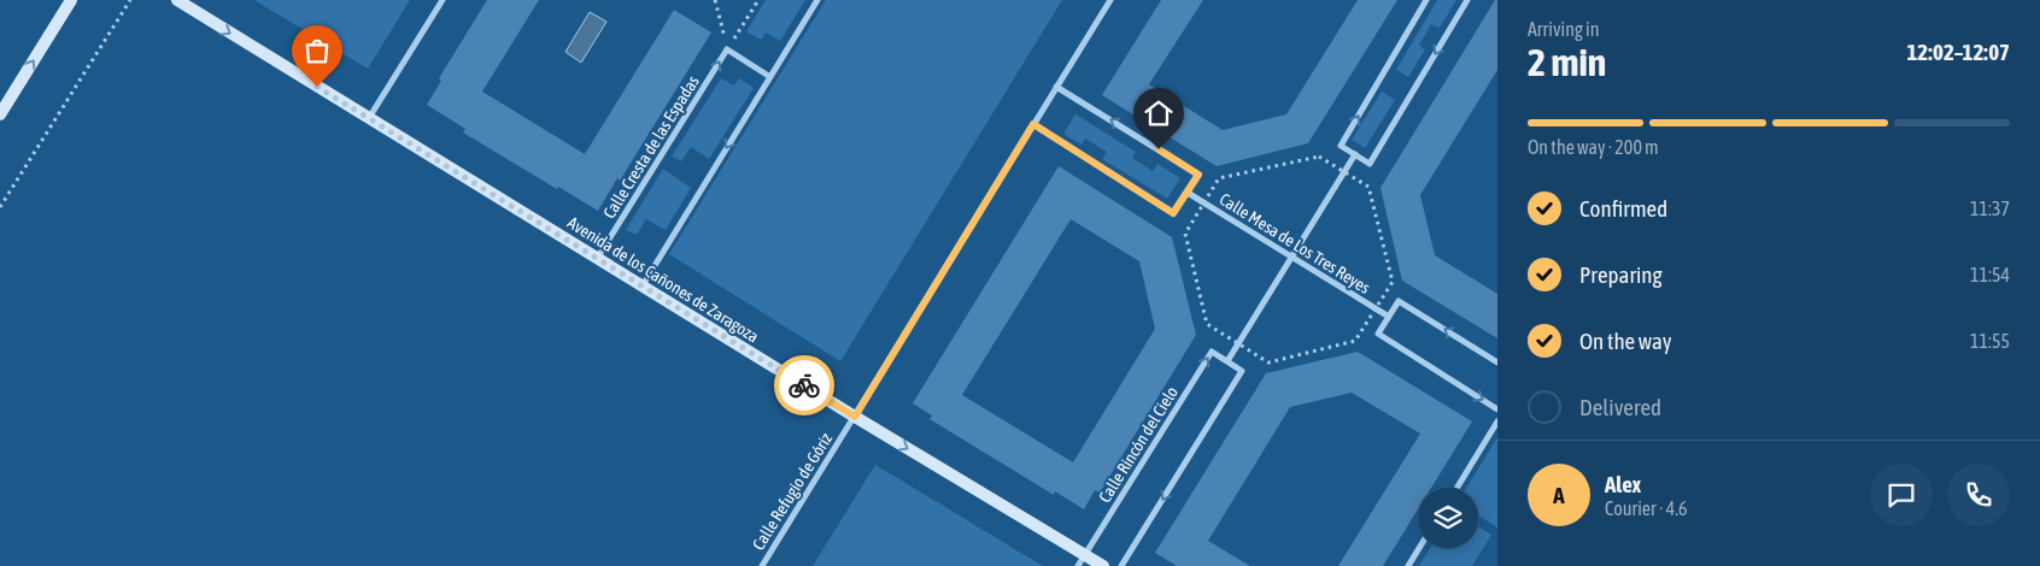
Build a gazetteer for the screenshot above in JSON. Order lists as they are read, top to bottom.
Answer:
{
  "streets": {
    "street": [
      "Calle Cresta de las Espadas",
      "Calle Mesa de Los Tres Reyes",
      "Avenida de los Cañones de Zaragoza",
      "Calle Rincón del Cielo",
      "Calle Refugio de Góriz"
    ]
  },
  "crossings": [
    ["Calle Cresta de las Espadas", "Avenida de los Cañones de Zaragoza"],
    ["Avenida de los Cañones de Zaragoza", "Calle Rincón del Cielo"],
    ["Avenida de los Cañones de Zaragoza", "Calle Refugio de Góriz"]
  ],
  "one_way": ["Avenida de los Cañones de Zaragoza"],
  "page": {
    "heading": ["2 min", "Arriving in", "12:02–12:07"],
    "panel": ["Alex", "Courier · 4.6"],
    "bar": "On the way · 200 m",
    "list": [
      ["Confirmed", "11:37"],
      ["Preparing", "11:54"],
      ["On the way", "11:55"],
      "Delivered"
    ],
    "round": "A"
  }
}
